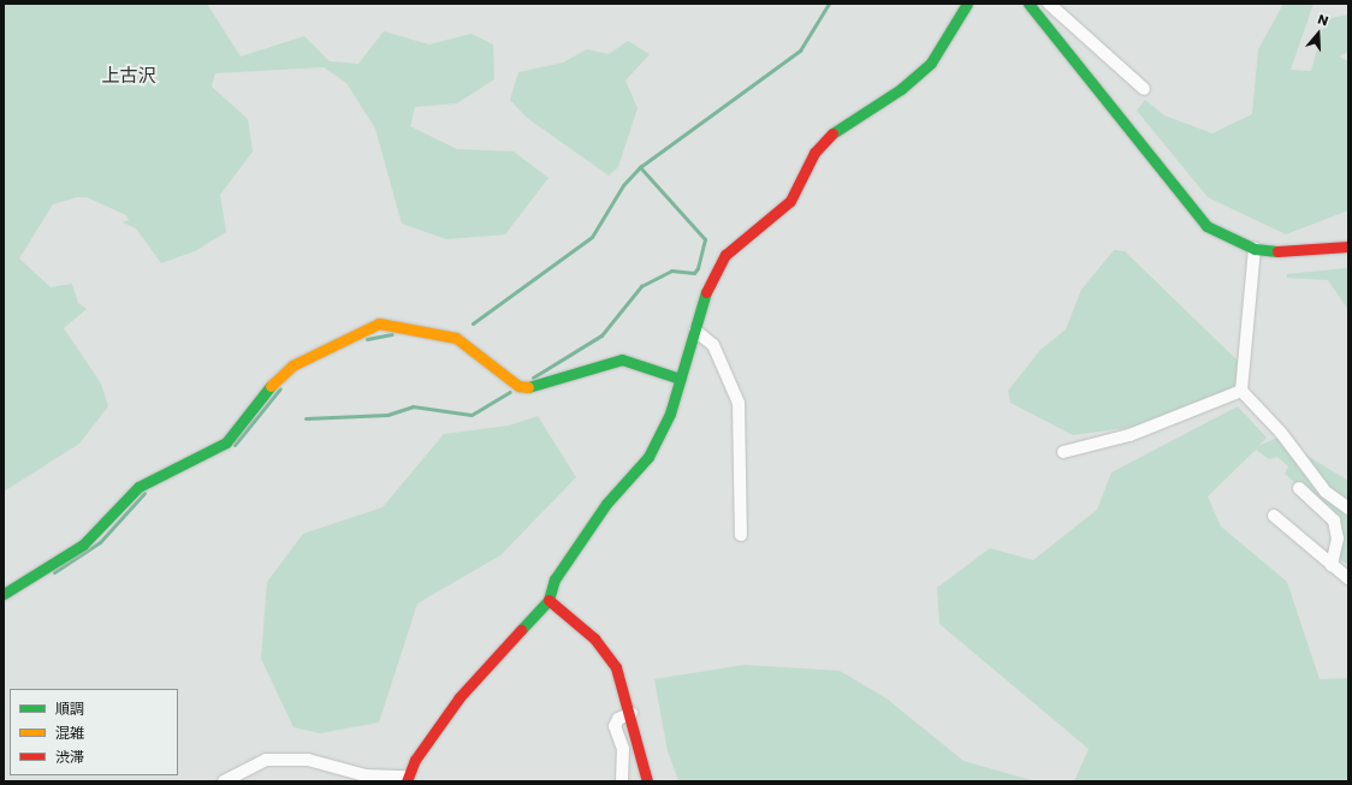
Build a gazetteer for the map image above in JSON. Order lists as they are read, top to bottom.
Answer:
{
  "districts": ["上古沢"],
  "legend": ["順調", "混雑", "渋滞"],
  "north": "top"
}
